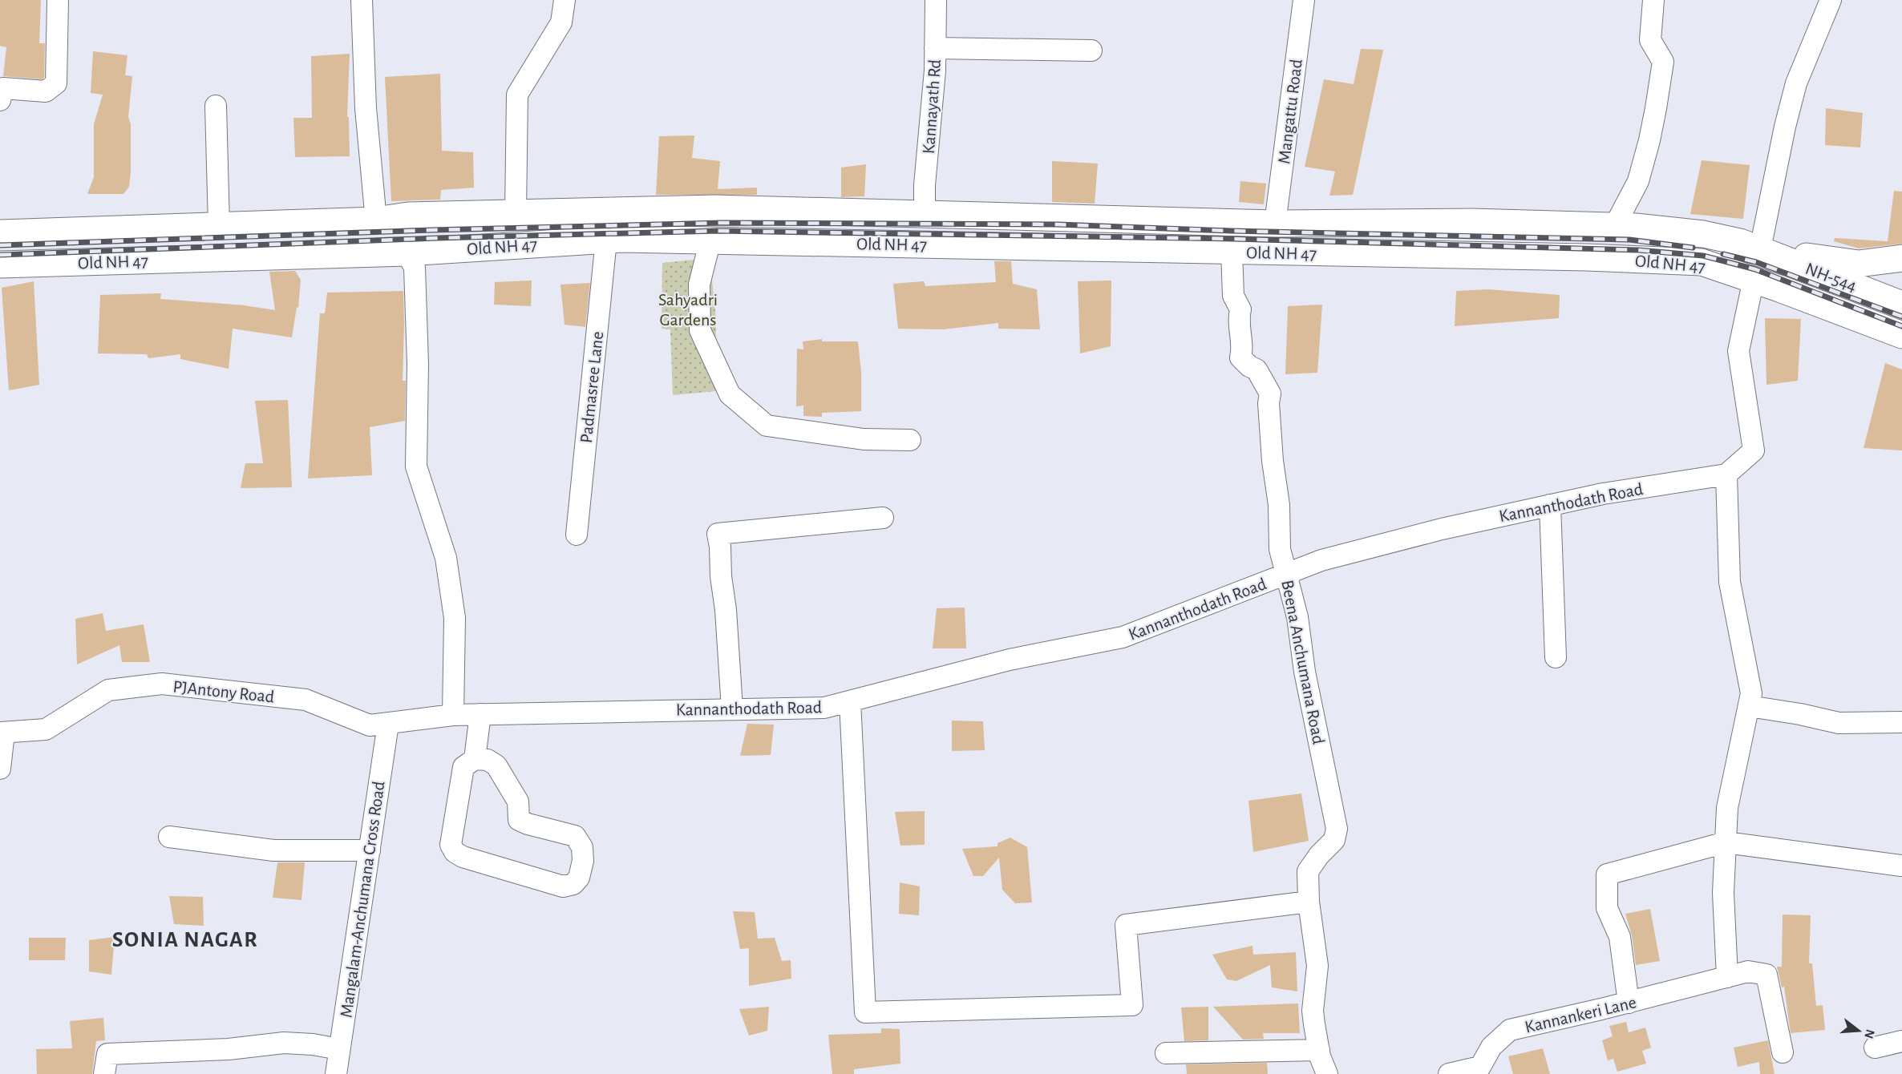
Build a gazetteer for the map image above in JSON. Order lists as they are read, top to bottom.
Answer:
{
  "streets": {
    "main road": ["Old NH 47", "NH-544"],
    "street": [
      "Kannayath Rd",
      "Mangattu Road",
      "Padmasree Lane",
      "Kannanthodath Road",
      "Beena Anchumana Road",
      "PJAntony Road",
      "Mangalam-Anchumana Cross Road",
      "Kannankeri Lane"
    ]
  },
  "crossings": [
    ["Kannayath Rd", "Old NH 47"],
    ["Mangattu Road", "Old NH 47"],
    ["Old NH 47", "NH-544"],
    ["Old NH 47", "Padmasree Lane"],
    ["Old NH 47", "Beena Anchumana Road"],
    ["Kannanthodath Road", "Beena Anchumana Road"],
    ["Kannanthodath Road", "PJAntony Road"],
    ["PJAntony Road", "Mangalam-Anchumana Cross Road"]
  ],
  "districts": ["SONIA NAGAR"],
  "parks": ["Sahyadri Gardens"],
  "north": "right"
}
